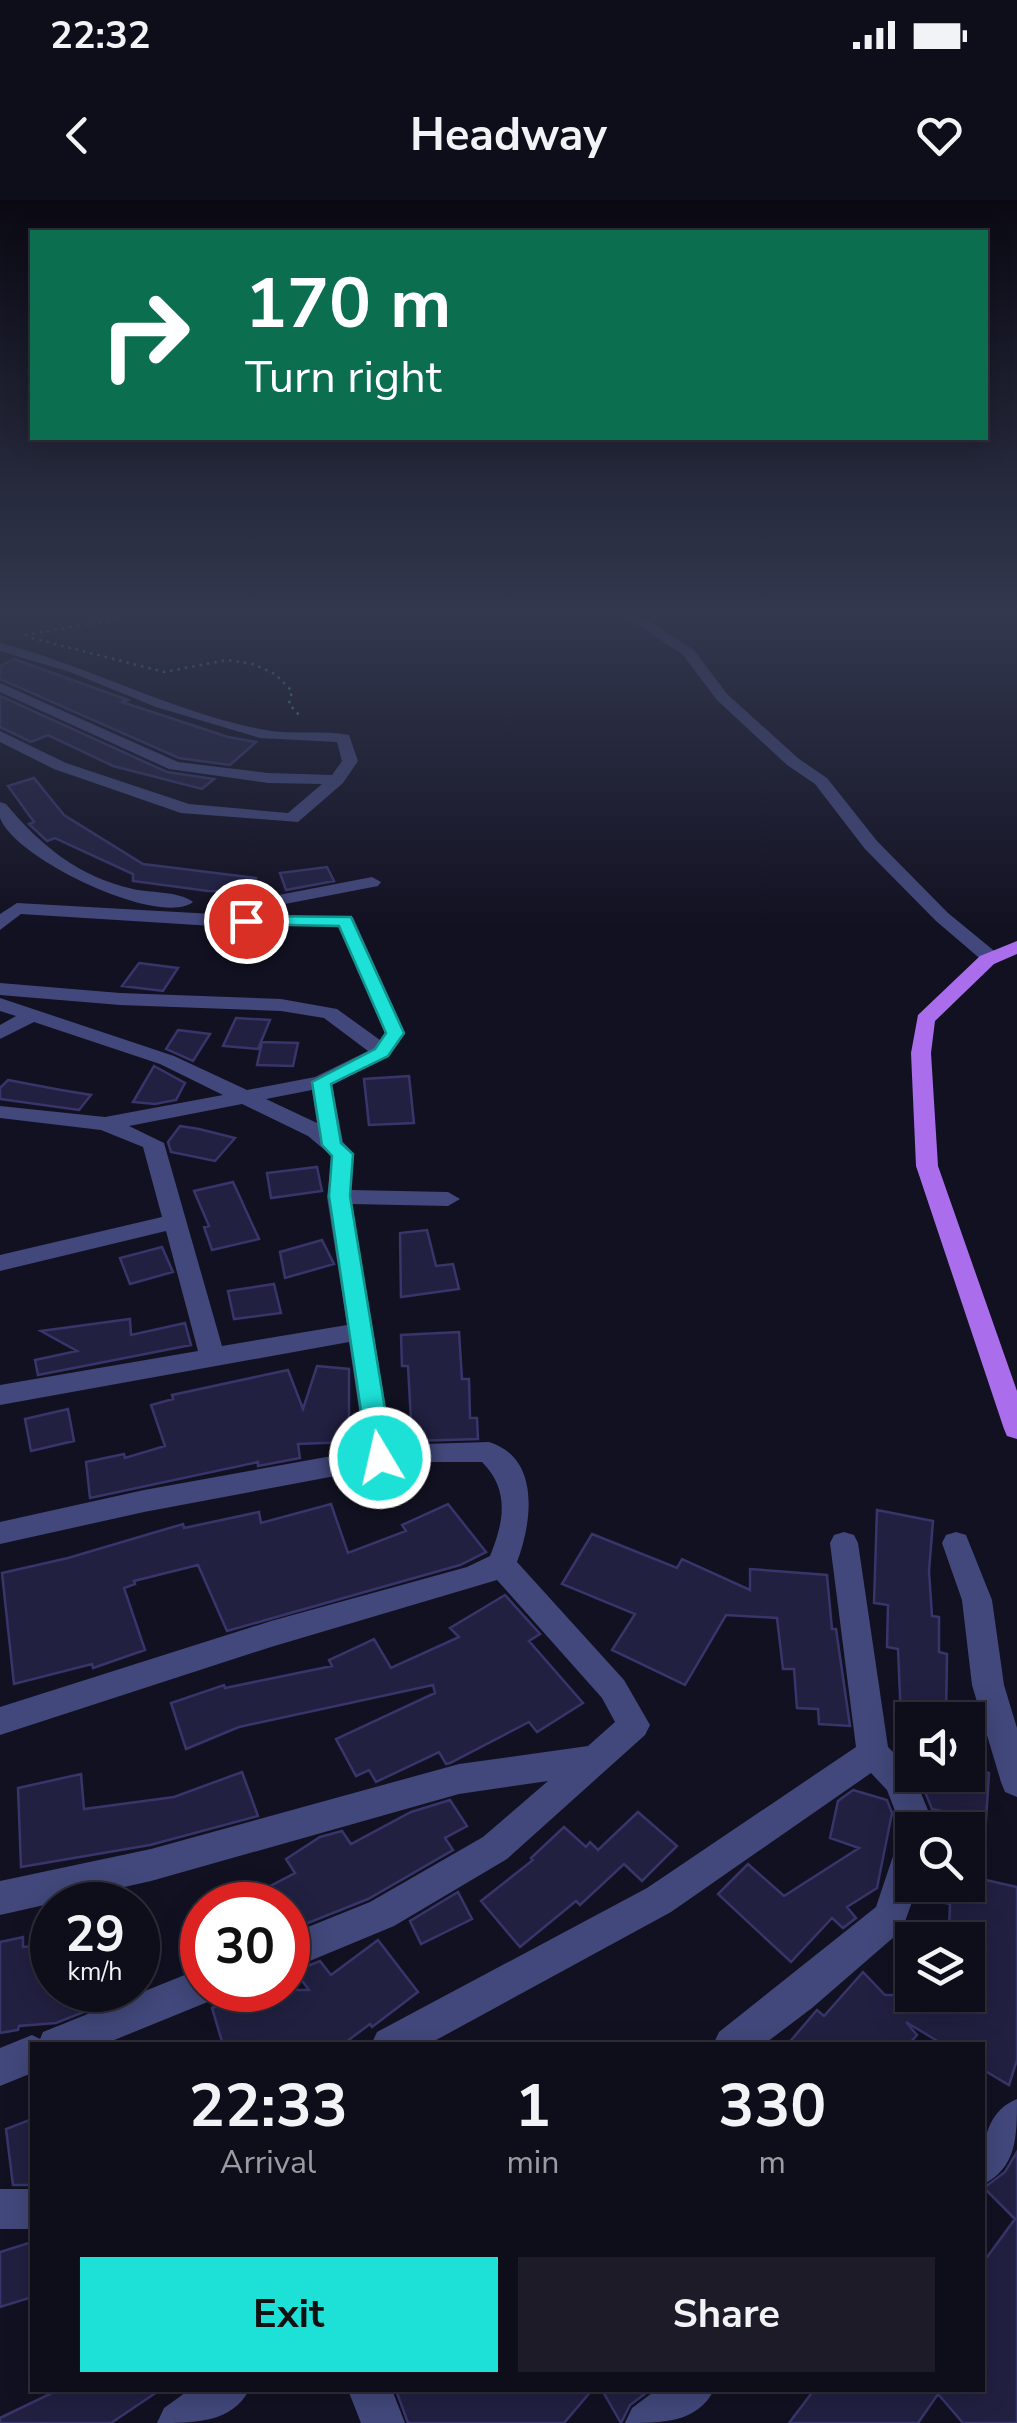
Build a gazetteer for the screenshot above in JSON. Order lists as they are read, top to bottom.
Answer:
{
  "page": {
    "status": "22:32",
    "header": "Headway",
    "turn": ["170 m", "Turn right"],
    "speed": "29 km/h",
    "limit": "30",
    "eta": [
      "22:33",
      "Arrival",
      "1",
      "min",
      "330",
      "m"
    ],
    "buttons": ["Exit", "Share"]
  }
}
